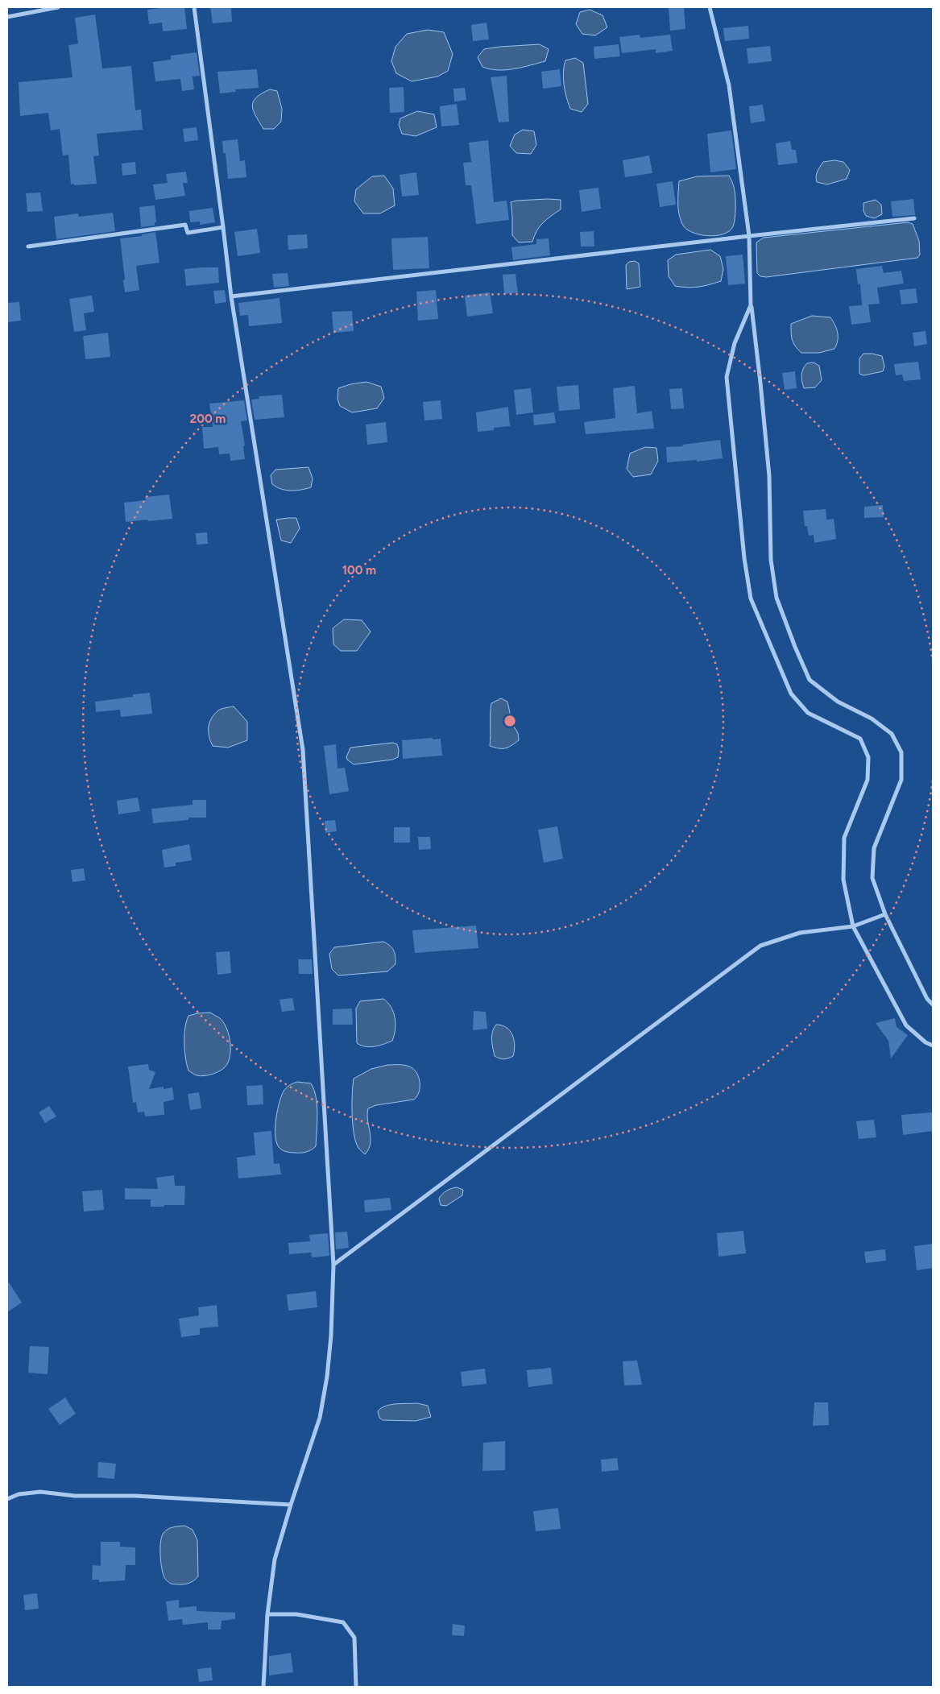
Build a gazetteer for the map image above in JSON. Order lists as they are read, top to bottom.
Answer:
{
  "rings": ["200 m", "100 m"]
}
